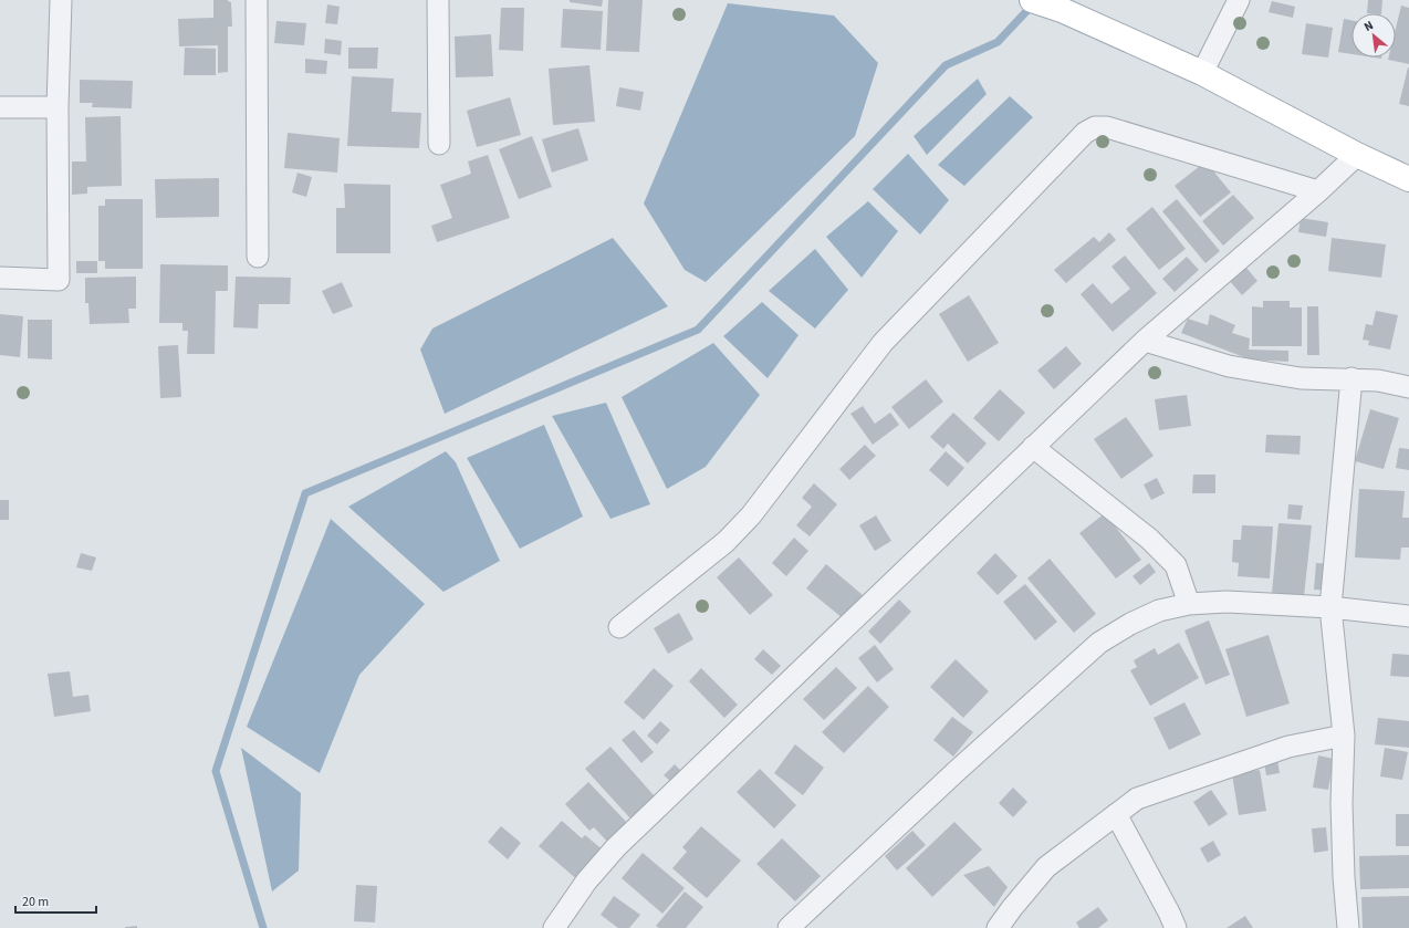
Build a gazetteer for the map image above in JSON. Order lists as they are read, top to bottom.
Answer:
{
  "scale_bar": "20 m",
  "north": "top left"
}
